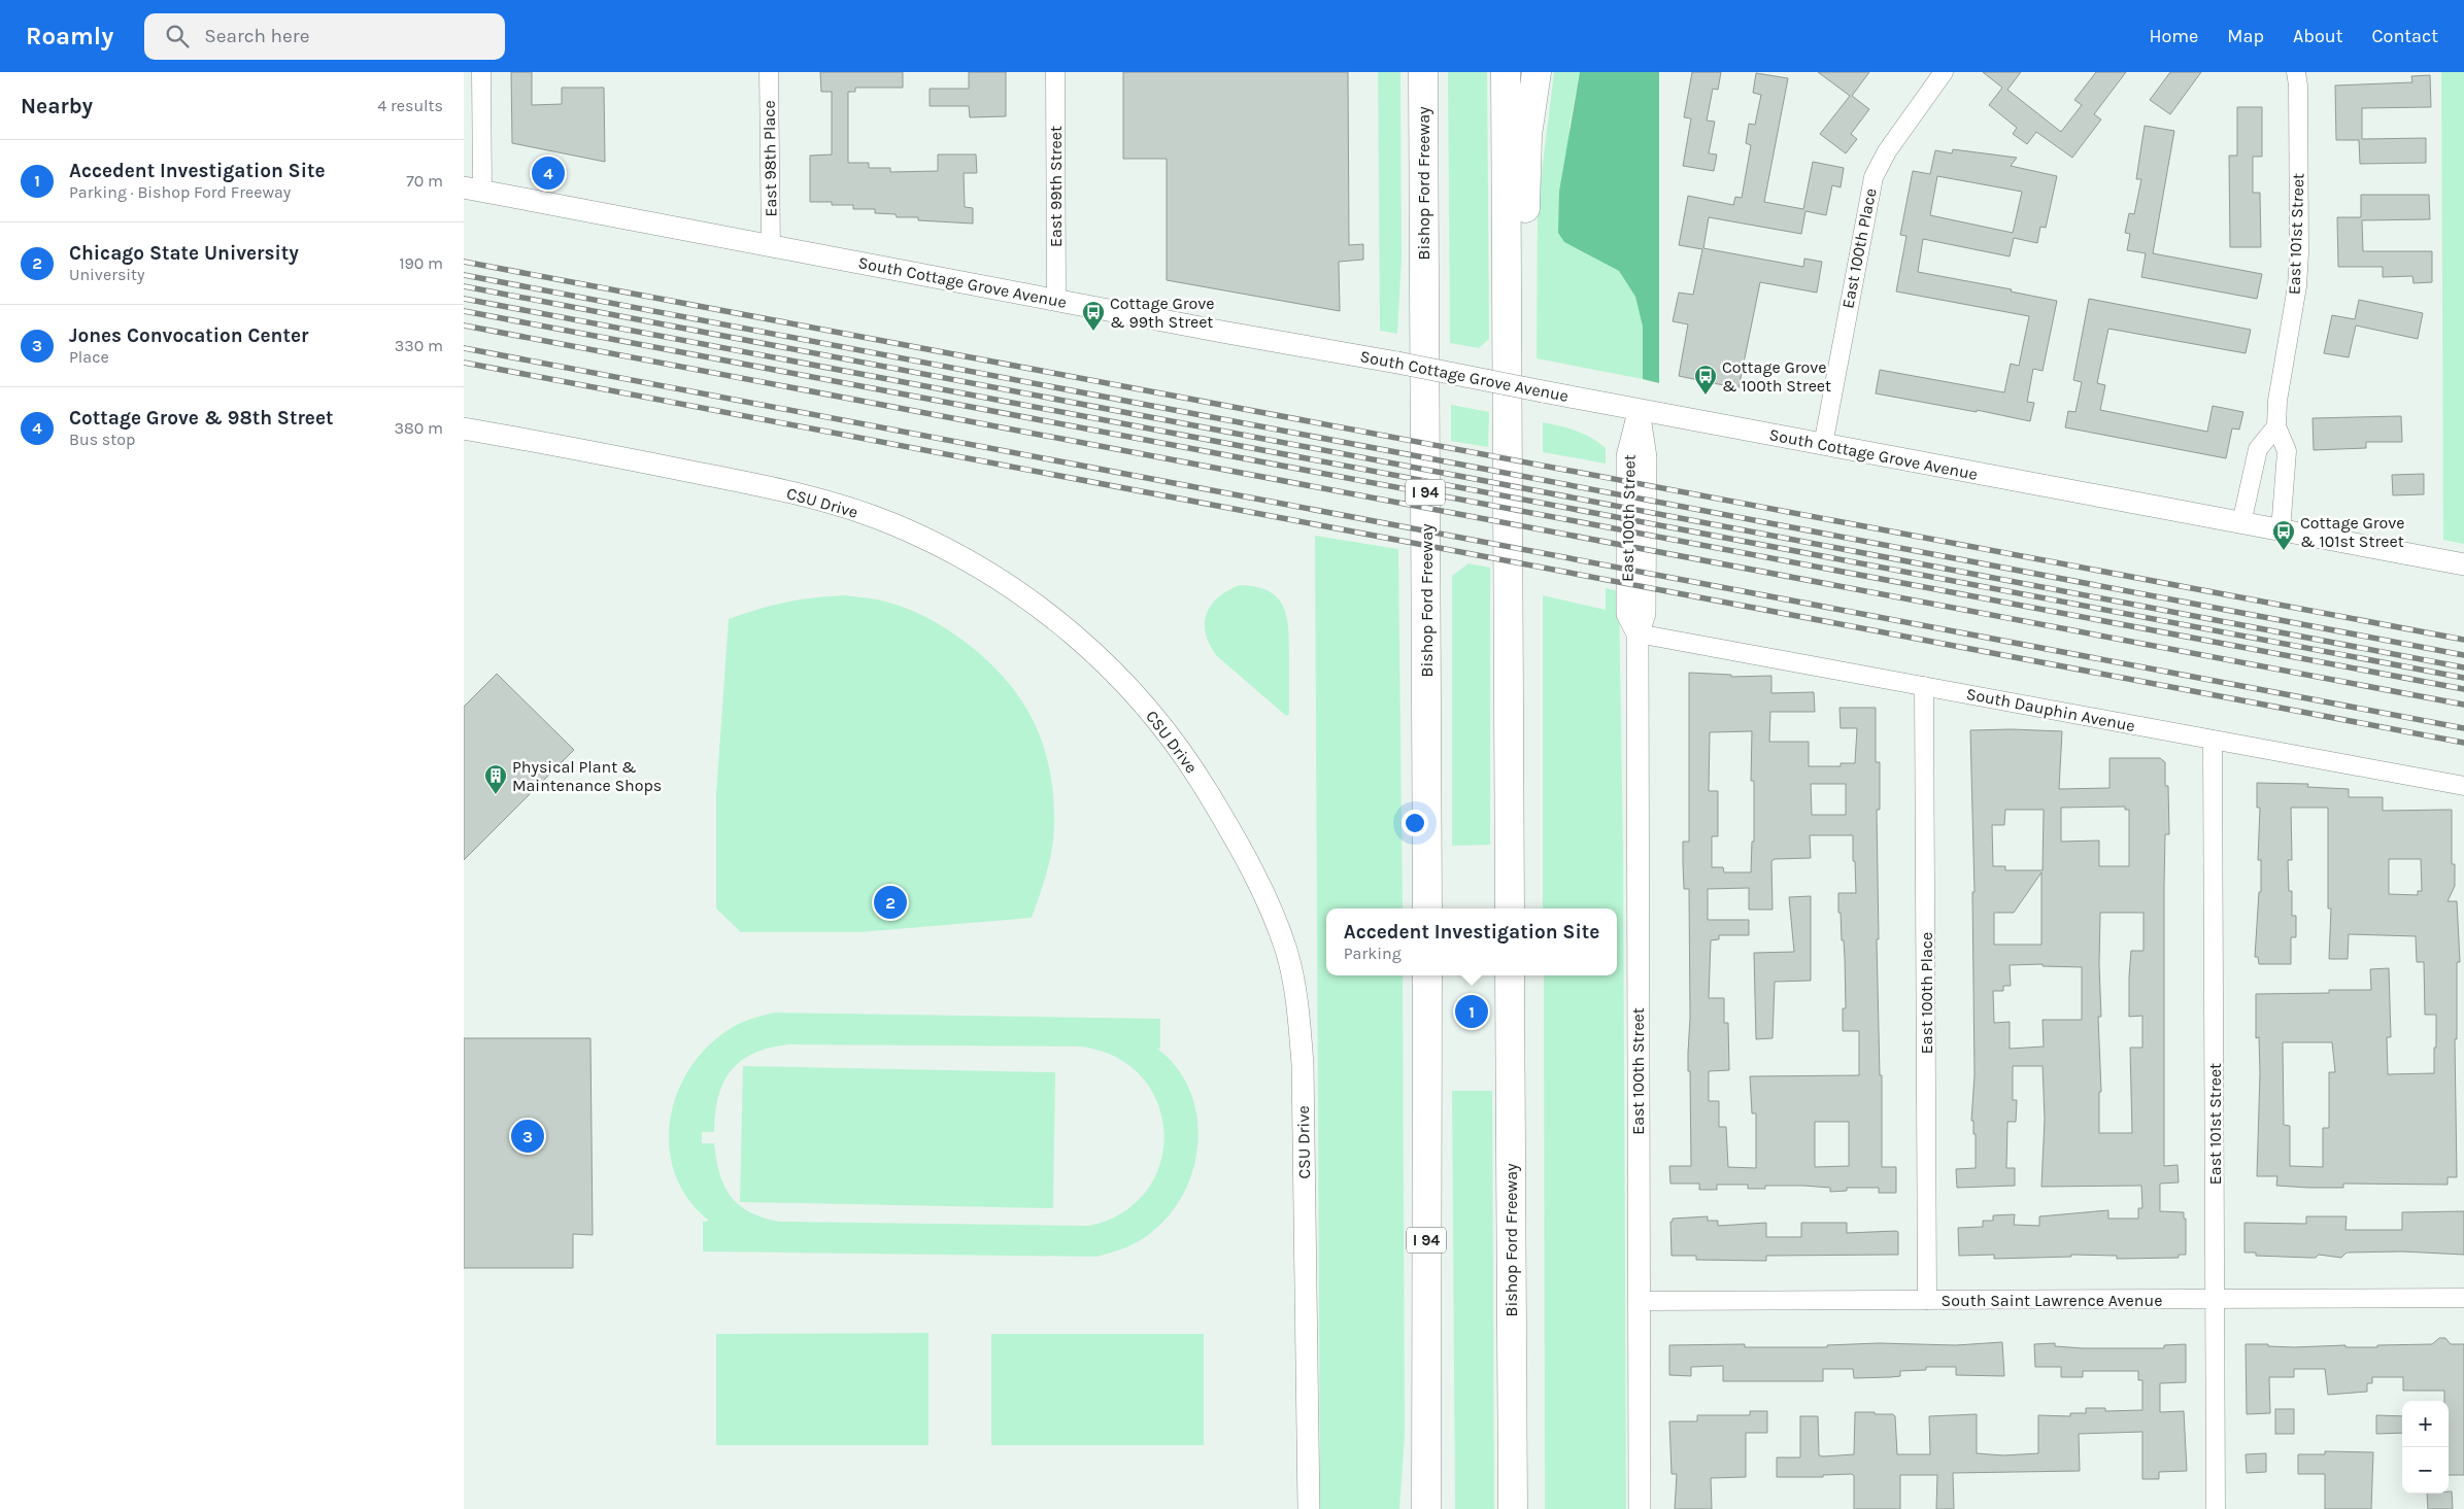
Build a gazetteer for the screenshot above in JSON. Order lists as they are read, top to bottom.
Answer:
{
  "streets": {
    "highway": ["Bishop Ford Freeway", "I 94"],
    "street": [
      "East 98th Place",
      "East 99th Street",
      "East 101st Street",
      "East 100th Place",
      "South Cottage Grove Avenue",
      "CSU Drive",
      "East 100th Street",
      "South Dauphin Avenue",
      "South Saint Lawrence Avenue"
    ]
  },
  "crossings": [
    ["East 98th Place", "South Cottage Grove Avenue"],
    ["East 99th Street", "South Cottage Grove Avenue"],
    ["East 101st Street", "South Cottage Grove Avenue"],
    ["East 101st Street", "South Dauphin Avenue"],
    ["East 101st Street", "South Saint Lawrence Avenue"],
    ["East 100th Place", "South Cottage Grove Avenue"],
    ["East 100th Place", "South Dauphin Avenue"],
    ["East 100th Place", "South Saint Lawrence Avenue"],
    ["South Cottage Grove Avenue", "East 100th Street"],
    ["East 100th Street", "South Dauphin Avenue"],
    ["East 100th Street", "South Saint Lawrence Avenue"]
  ],
  "places": {
    "bus stop": ["Cottage Grove & 99th Street", "Cottage Grove & 100th Street", "Cottage Grove & 101st Street"],
    "building": ["Physical Plant & Maintenance Shops"]
  },
  "page": {
    "header": "Roamly",
    "search": "Search here",
    "nav": [
      "Home",
      "Map",
      "About",
      "Contact"
    ],
    "heading": ["Nearby", "4 results"],
    "list": [
      {
        "mark": "1",
        "name": "Accedent Investigation Site",
        "note": "Parking · Bishop Ford Freeway",
        "value": "70 m"
      },
      {
        "mark": "2",
        "name": "Chicago State University",
        "note": "University",
        "value": "190 m"
      },
      {
        "mark": "3",
        "name": "Jones Convocation Center",
        "note": "Place",
        "value": "330 m"
      },
      {
        "mark": "4",
        "name": "Cottage Grove & 98th Street",
        "note": "Bus stop",
        "value": "380 m"
      }
    ],
    "pins": [
      "4",
      "2",
      "1",
      "3"
    ],
    "popup": ["Accedent Investigation Site", "Parking"],
    "map_buttons": ["+", "−"]
  }
}
